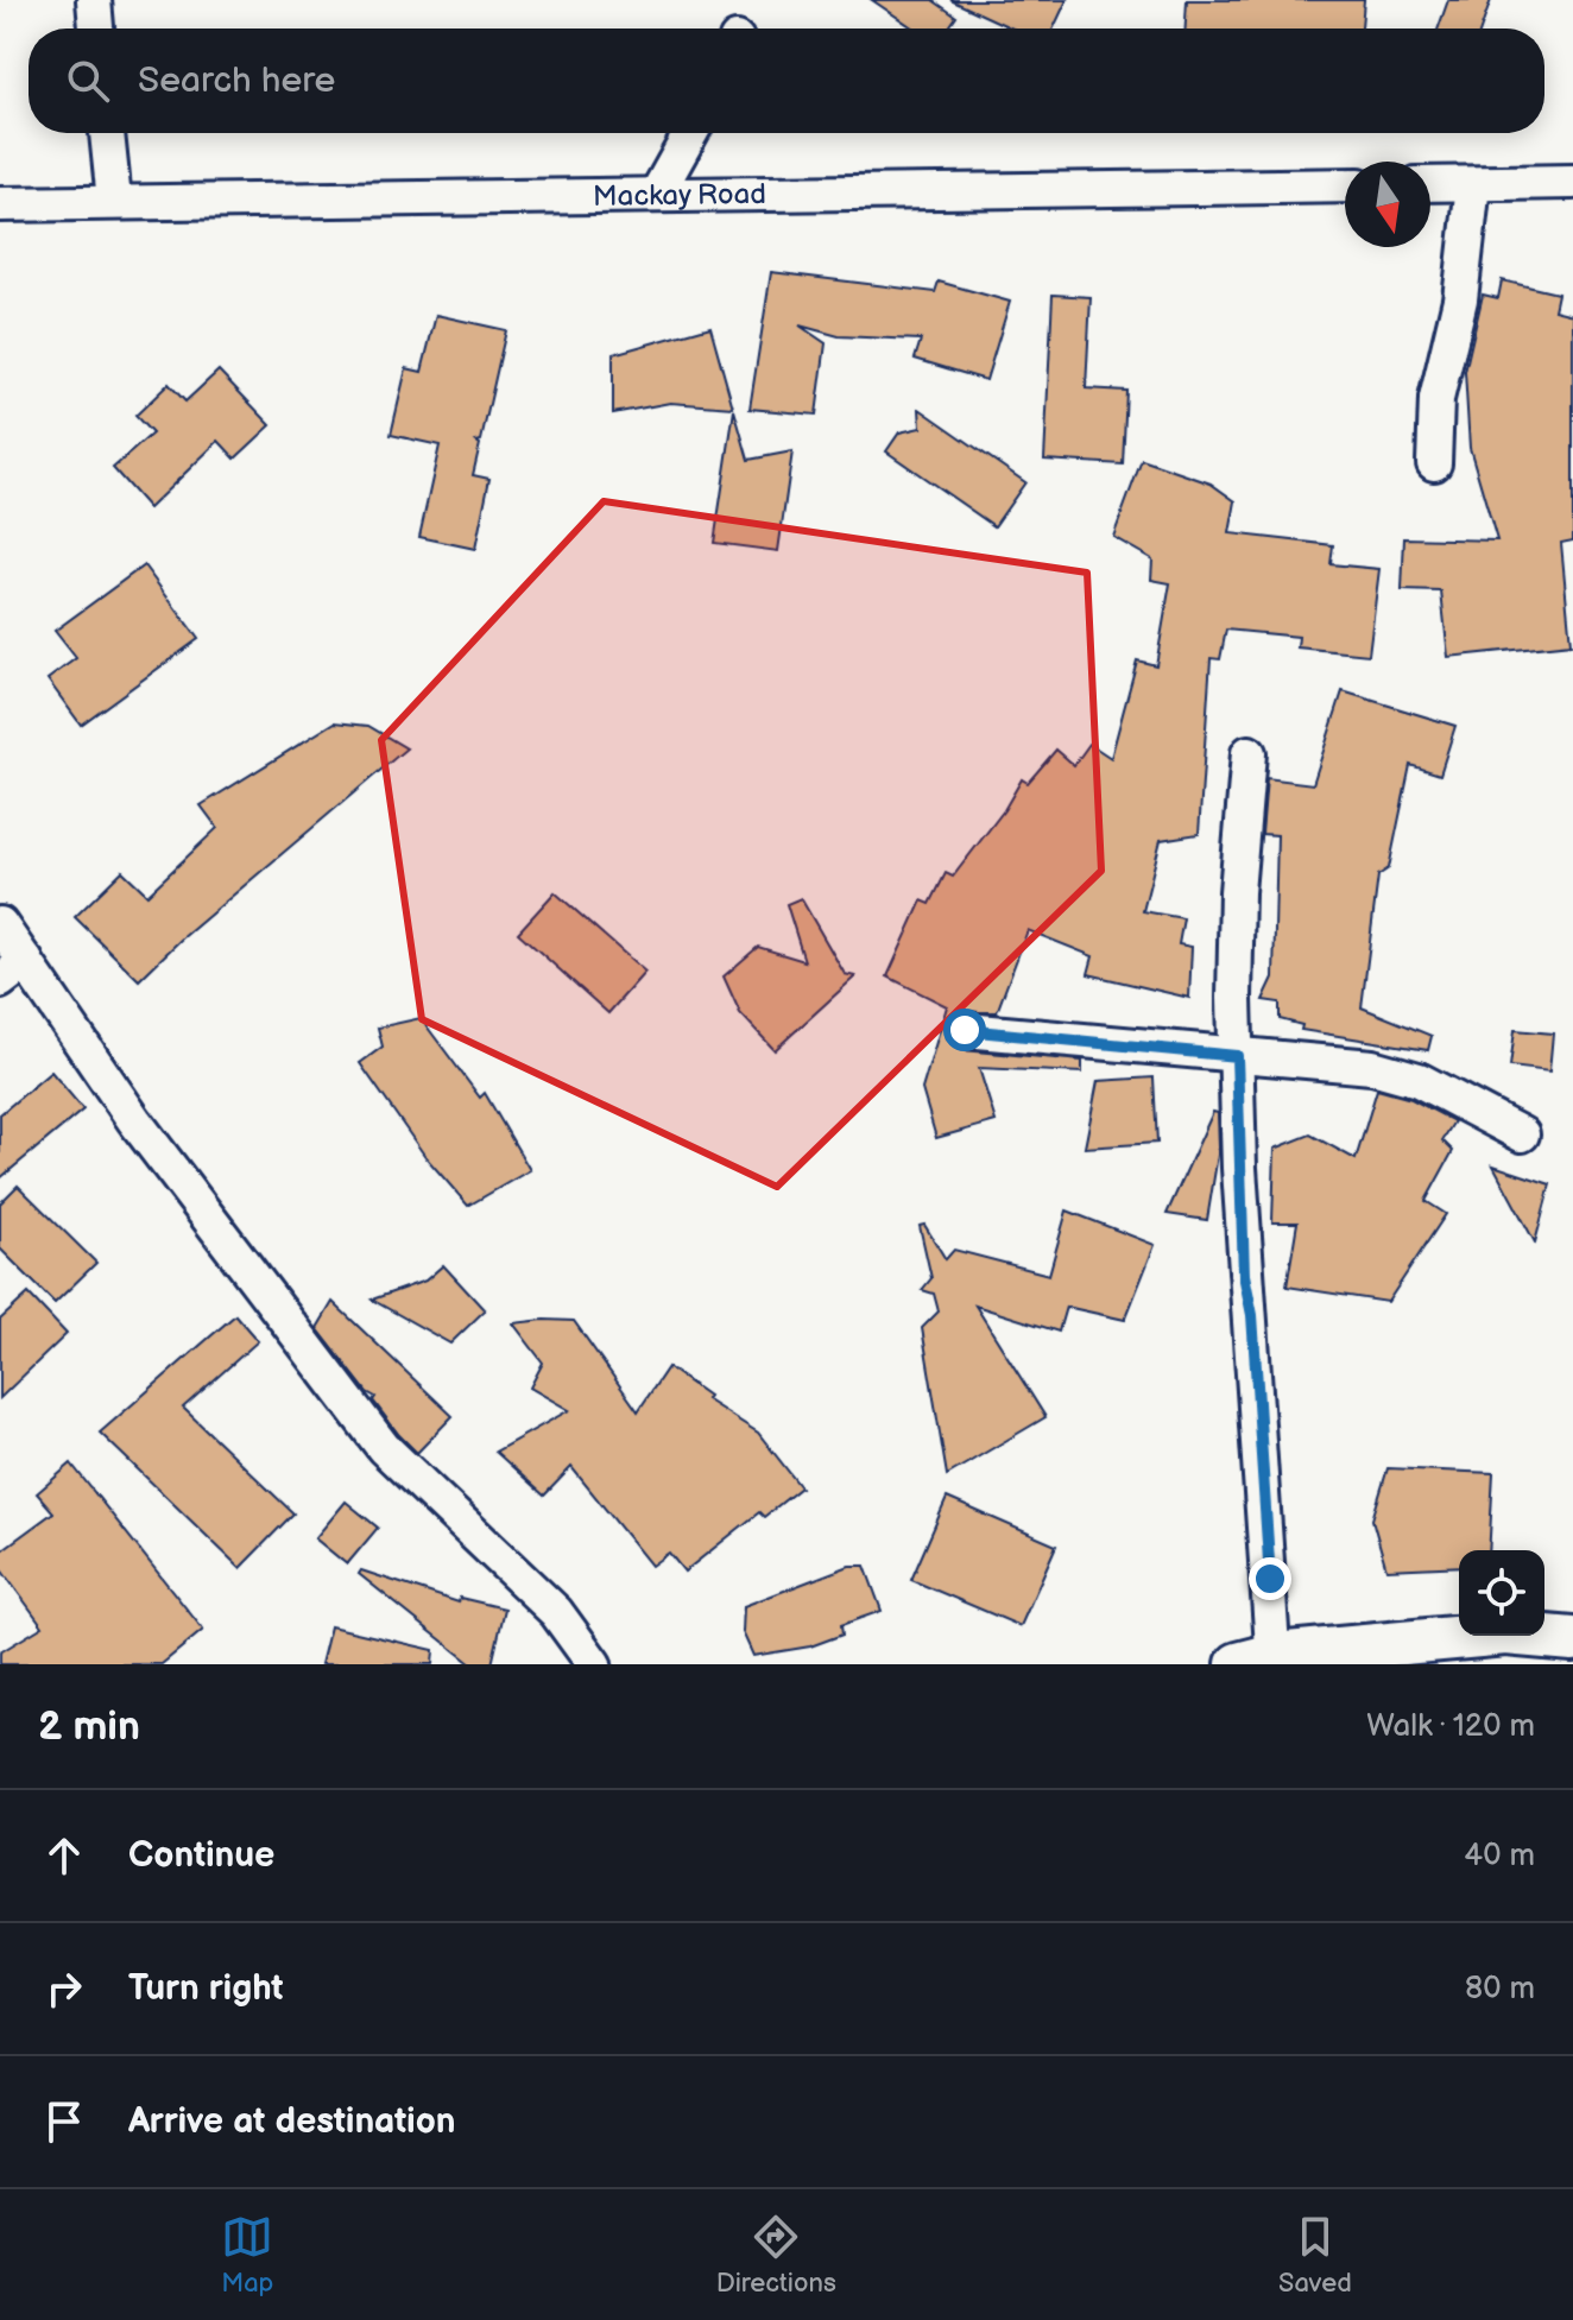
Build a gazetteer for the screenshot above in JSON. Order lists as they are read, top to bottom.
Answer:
{
  "streets": {
    "street": ["Mackay Road"]
  },
  "north": "bottom",
  "page": {
    "search": "Search here",
    "heading": ["2 min", "Walk · 120 m"],
    "list": [
      ["Continue", "40 m"],
      ["Turn right", "80 m"],
      "Arrive at destination"
    ],
    "nav": ["Map", "Directions", "Saved"]
  }
}
